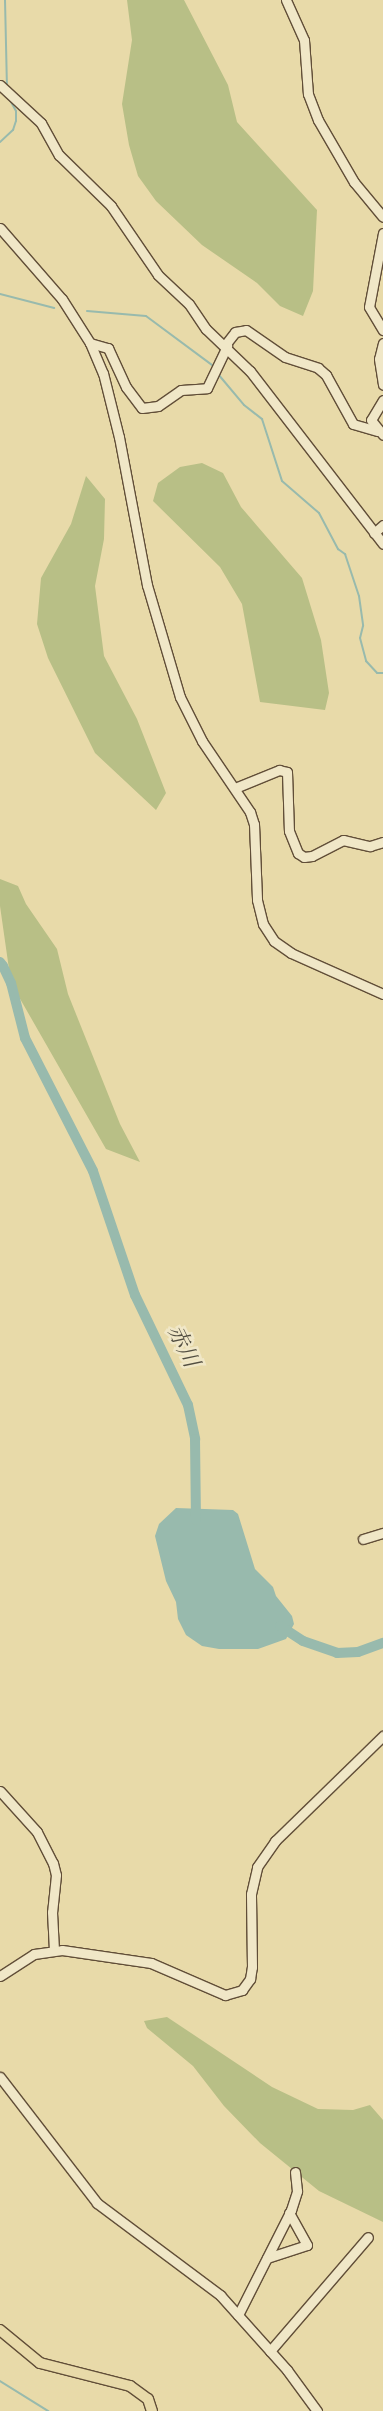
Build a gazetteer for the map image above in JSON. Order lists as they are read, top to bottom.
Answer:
{
  "water": ["赤川"]
}
